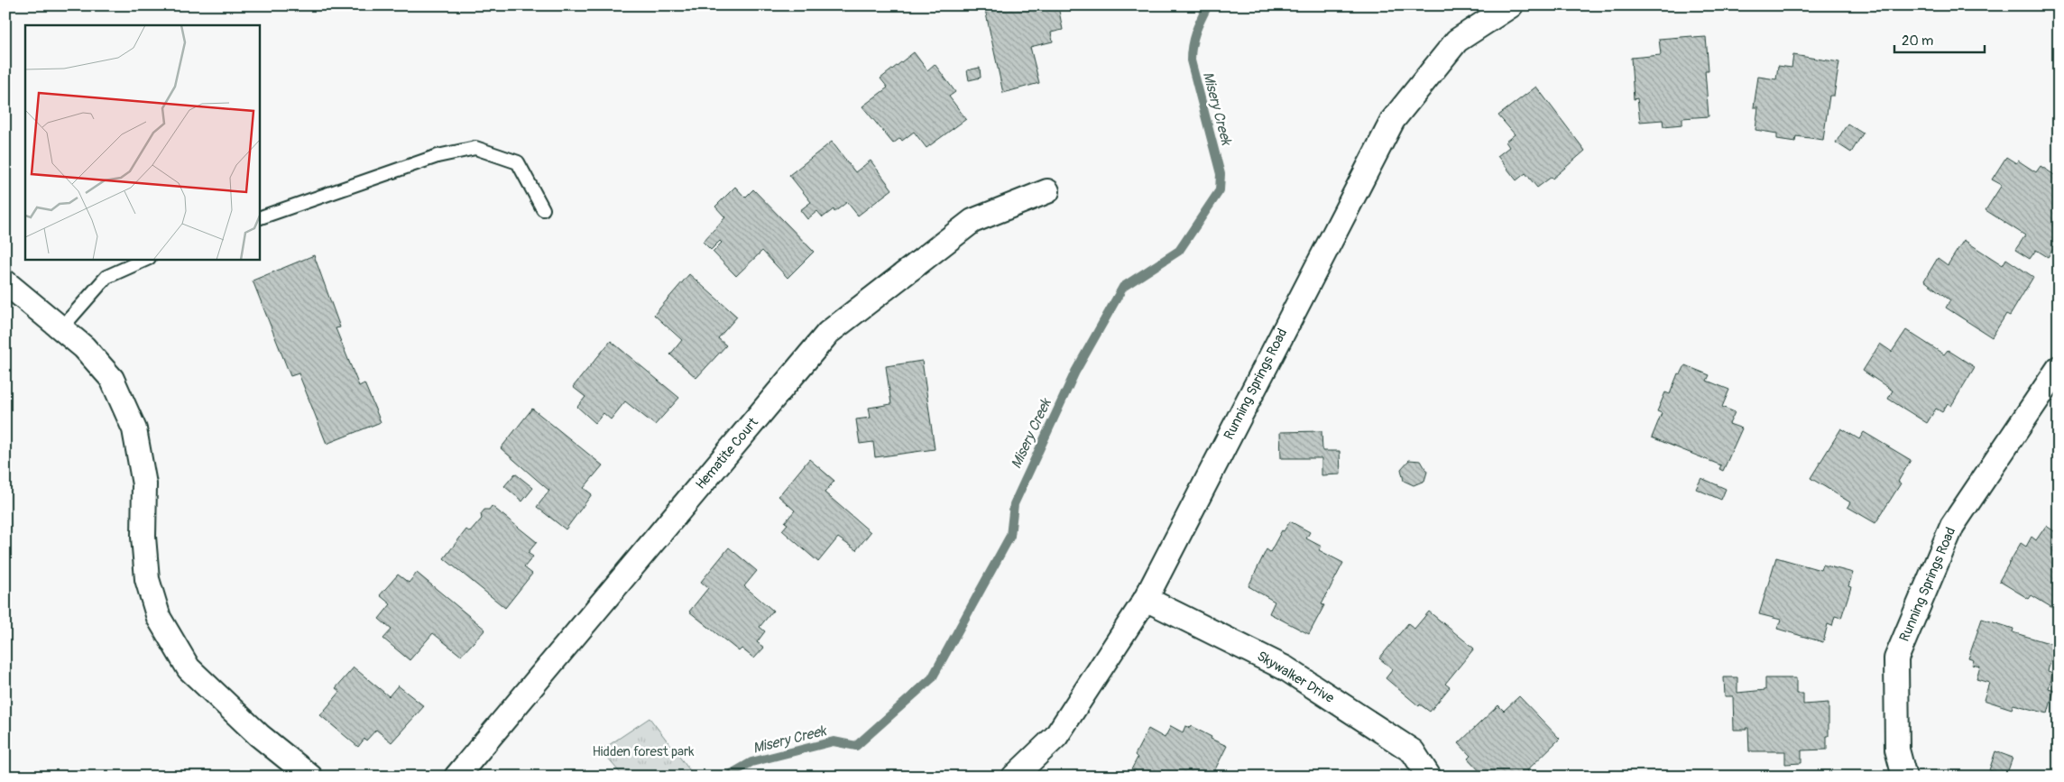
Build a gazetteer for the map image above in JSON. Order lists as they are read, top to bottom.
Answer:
{
  "streets": {
    "street": ["Running Springs Road", "Hematite Court", "Skywalker Drive"]
  },
  "crossings": [
    ["Running Springs Road", "Skywalker Drive"]
  ],
  "water": ["Misery Creek"],
  "parks": ["Hidden forest park"],
  "scale_bar": "20 m"
}
